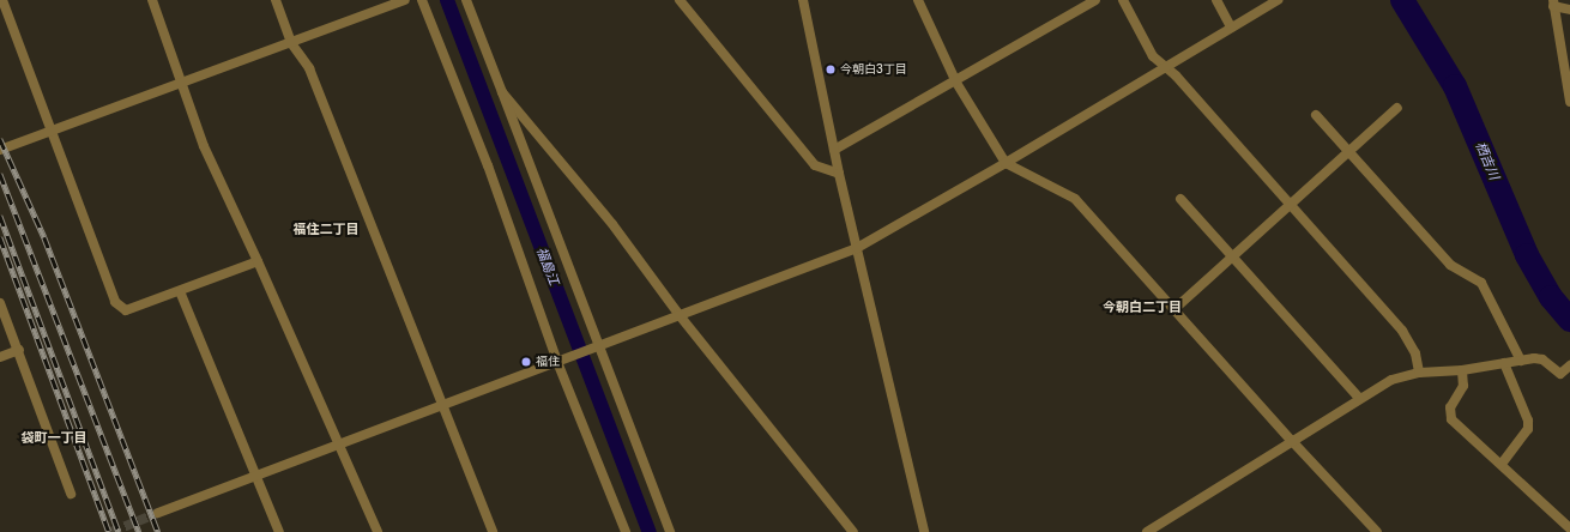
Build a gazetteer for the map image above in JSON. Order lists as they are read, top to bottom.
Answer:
{
  "districts": ["福住二丁目", "今朝白二丁目", "袋町一丁目"],
  "water": ["栖吉川", "福島江"],
  "places": ["今朝白3丁目", "福住"]
}
